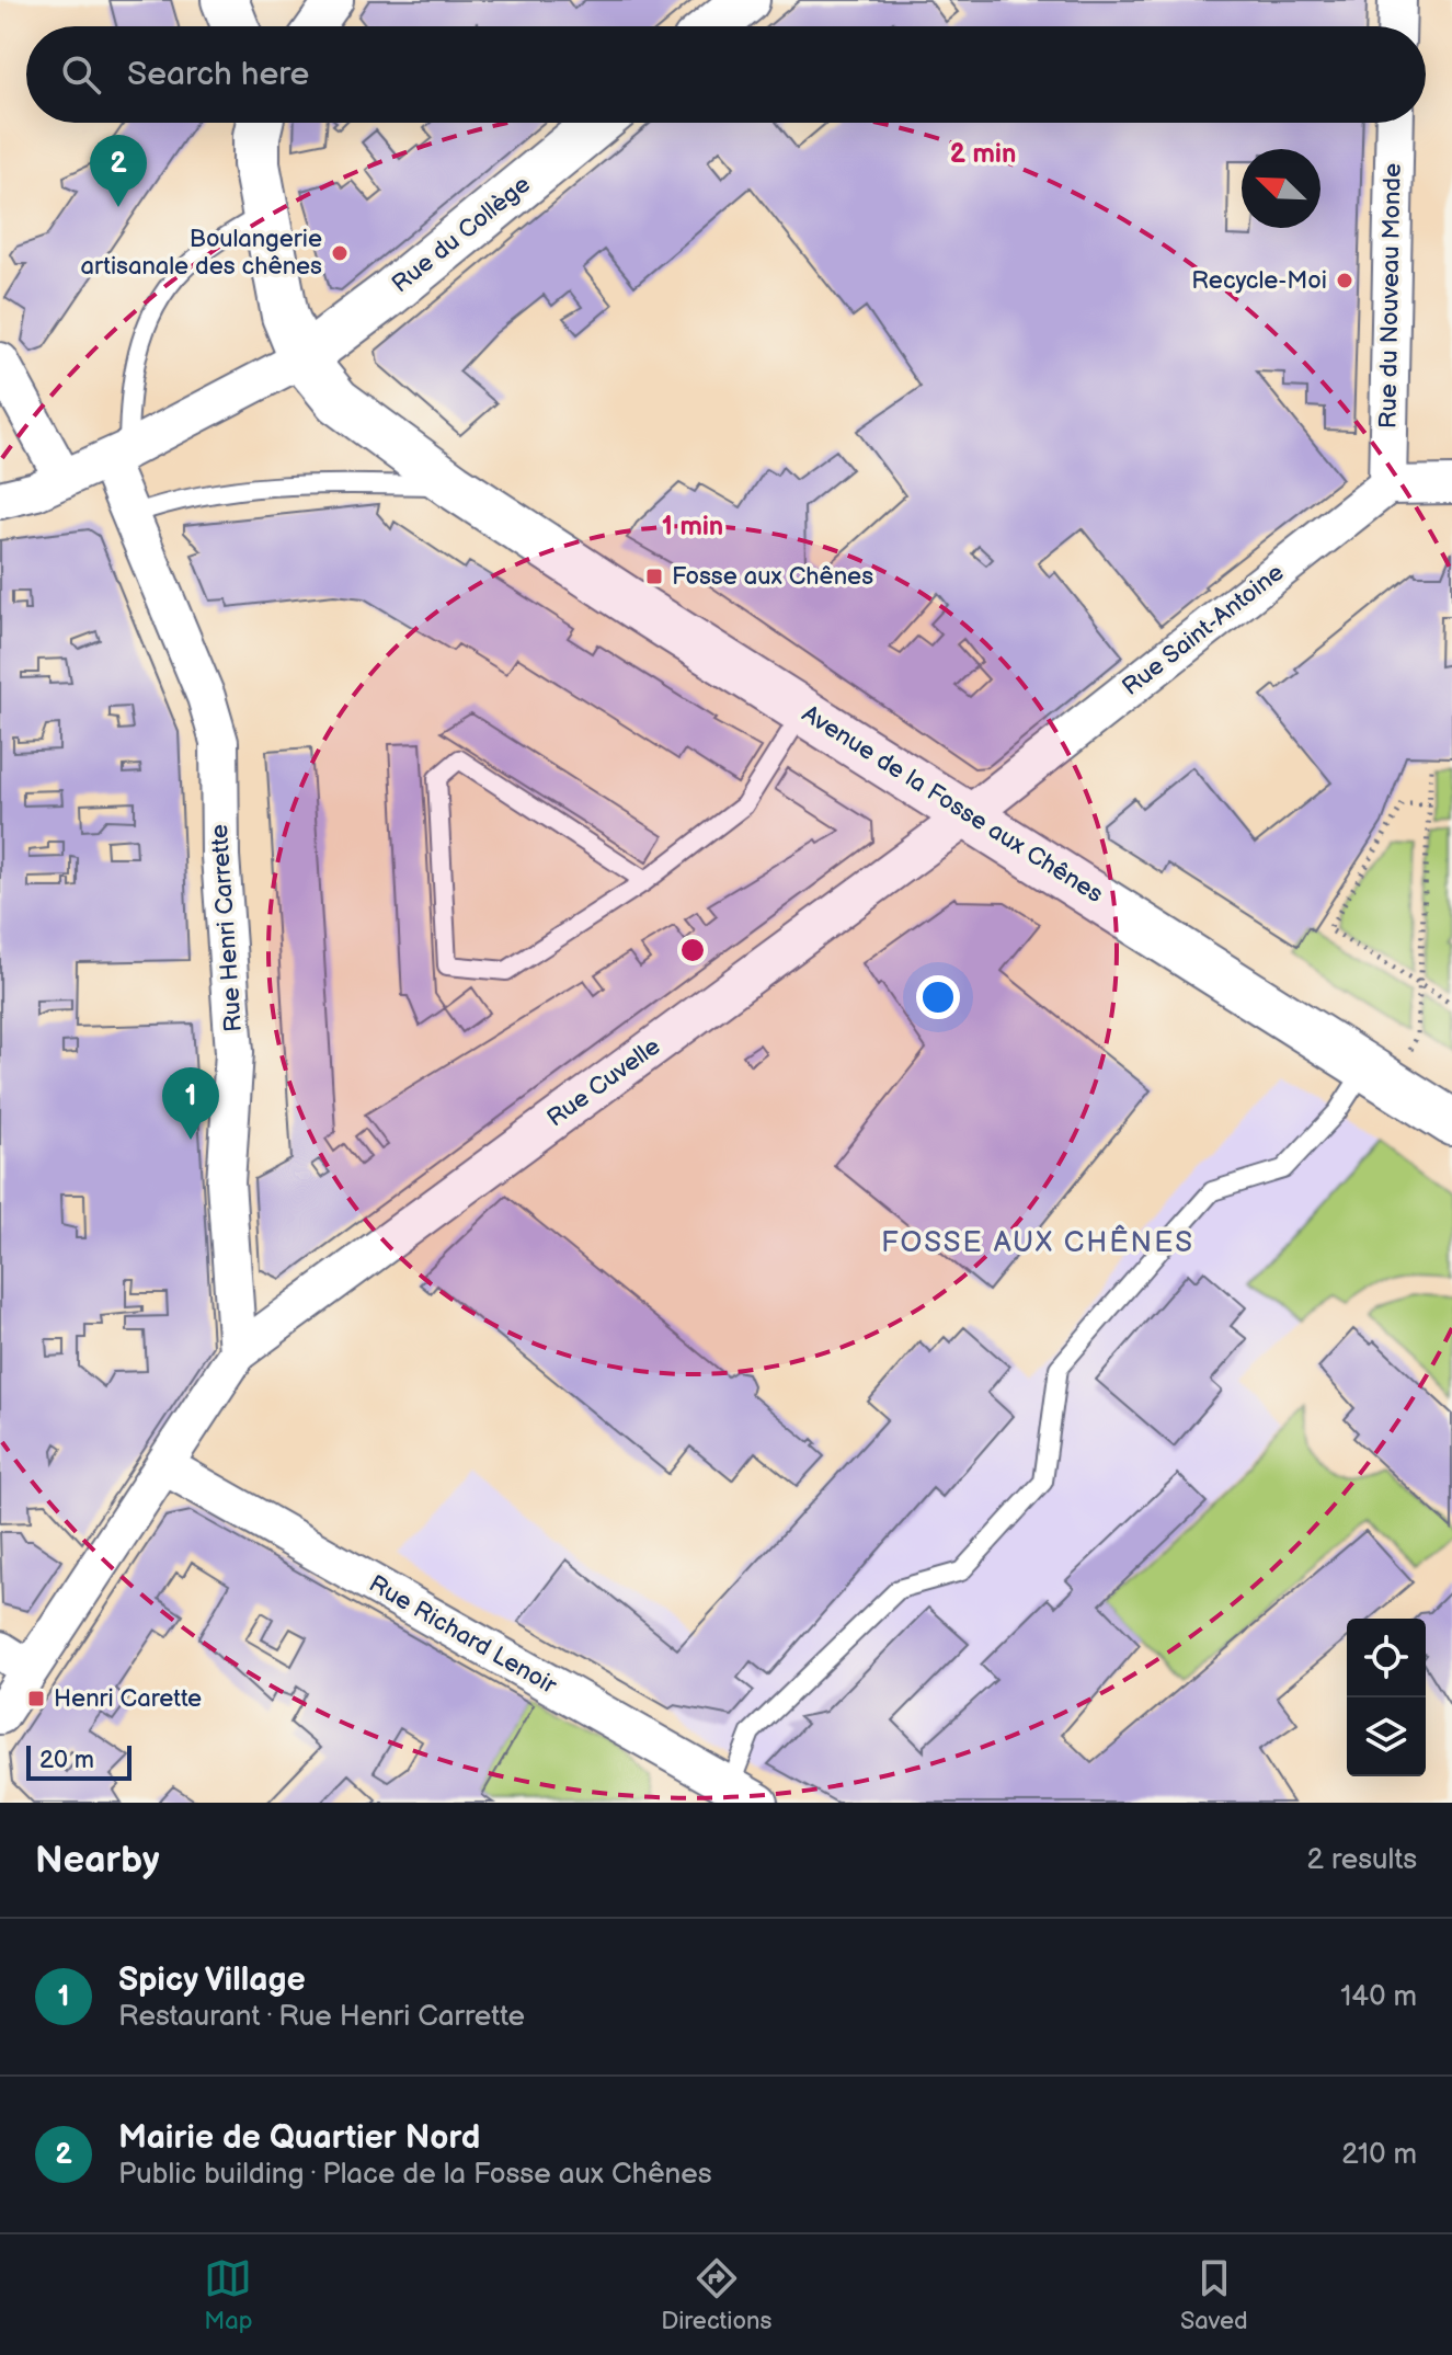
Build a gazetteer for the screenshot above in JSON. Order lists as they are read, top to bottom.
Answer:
{
  "streets": {
    "street": [
      "Rue du Collège",
      "Rue du Nouveau Monde",
      "Rue Saint-Antoine",
      "Avenue de la Fosse aux Chênes",
      "Rue Henri Carrette",
      "Rue Cuvelle",
      "Rue Richard Lenoir"
    ]
  },
  "crossings": [
    ["Rue du Collège", "Avenue de la Fosse aux Chênes"],
    ["Rue du Nouveau Monde", "Rue Saint-Antoine"],
    ["Rue Saint-Antoine", "Avenue de la Fosse aux Chênes"],
    ["Rue Saint-Antoine", "Rue Cuvelle"],
    ["Avenue de la Fosse aux Chênes", "Rue Cuvelle"],
    ["Rue Henri Carrette", "Rue Cuvelle"]
  ],
  "districts": ["FOSSE AUX CHÊNES"],
  "places": {
    "other": ["Boulangerie artisanale des chênes", "Recycle-Moi"],
    "transit": ["Fosse aux Chênes", "Henri Carette"]
  },
  "scale_bar": "20 m",
  "north": "top left",
  "page": {
    "search": "Search here",
    "pins": ["2", "1"],
    "scale": "20 m",
    "heading": ["Nearby", "2 results"],
    "list": [
      {
        "mark": "1",
        "name": "Spicy Village",
        "note": "Restaurant · Rue Henri Carrette",
        "value": "140 m"
      },
      {
        "mark": "2",
        "name": "Mairie de Quartier Nord",
        "note": "Public building · Place de la Fosse aux Chênes",
        "value": "210 m"
      }
    ],
    "nav": ["Map", "Directions", "Saved"]
  },
  "rings": ["2 min", "1 min"]
}
